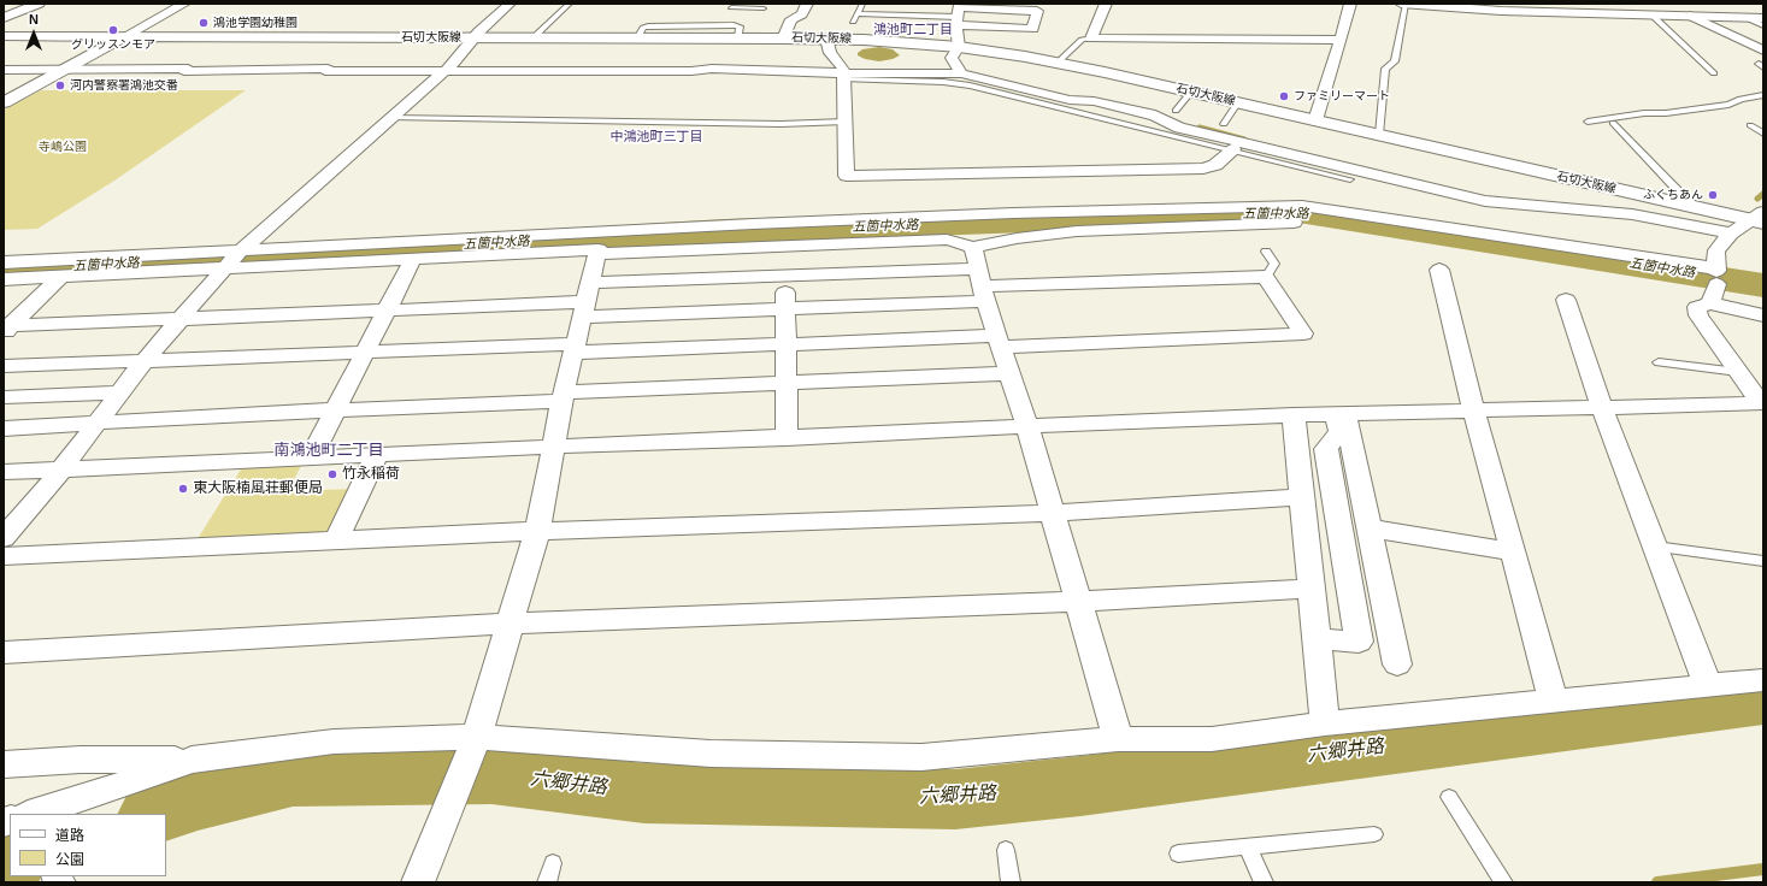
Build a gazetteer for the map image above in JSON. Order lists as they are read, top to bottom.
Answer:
{
  "streets": {
    "main road": ["石切大阪線"]
  },
  "districts": ["鴻池町二丁目", "中鴻池町三丁目", "南鴻池町二丁目"],
  "water": ["五箇中水路", "六郷井路"],
  "parks": ["寺嶋公園"],
  "places": [
    "鴻池学園幼稚園",
    "グリッスンモア",
    "河内警察署鴻池交番",
    "ファミリーマート",
    "ふくちあん",
    "竹永稲荷",
    "東大阪楠風荘郵便局"
  ],
  "legend": ["道路", "公園"],
  "north": "top"
}
